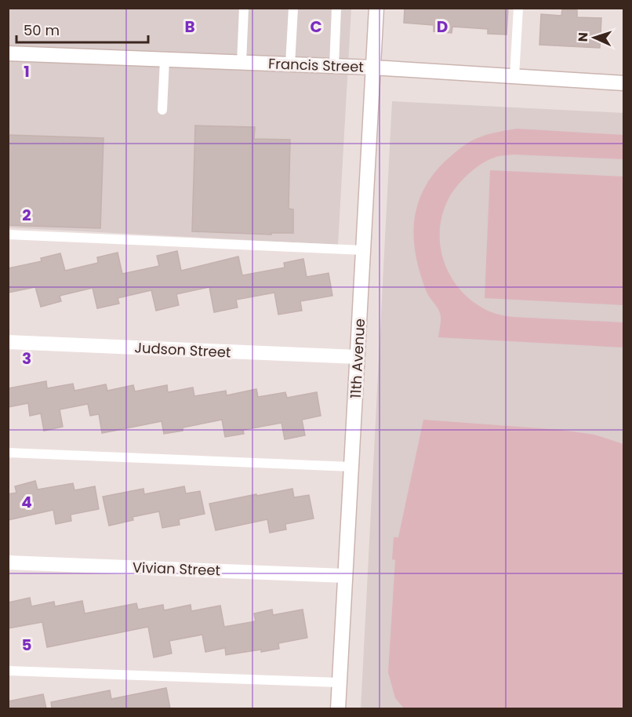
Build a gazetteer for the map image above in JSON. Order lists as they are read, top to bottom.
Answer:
{
  "streets": {
    "street": [
      "Francis Street",
      "Judson Street",
      "11th Avenue",
      "Vivian Street"
    ]
  },
  "crossings": [
    ["Francis Street", "11th Avenue"],
    ["Judson Street", "11th Avenue"],
    ["11th Avenue", "Vivian Street"]
  ],
  "scale_bar": "50 m",
  "north": "left",
  "grid": {
    "columns": ["B", "C", "D"],
    "rows": [
      "1",
      "2",
      "3",
      "4",
      "5"
    ]
  }
}
